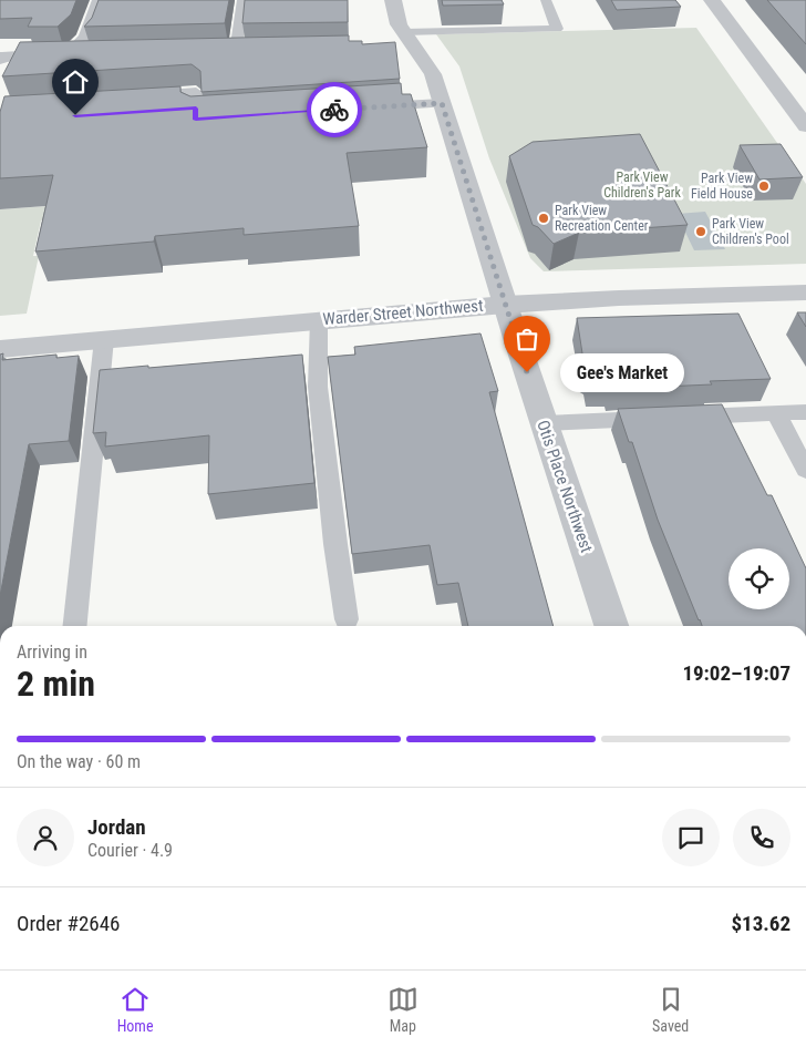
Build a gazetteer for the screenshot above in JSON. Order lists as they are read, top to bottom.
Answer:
{
  "streets": {
    "street": ["Warder Street Northwest", "Otis Place Northwest"]
  },
  "crossings": [
    ["Warder Street Northwest", "Otis Place Northwest"]
  ],
  "parks": ["Park View Children's Park"],
  "places": [
    "Park View Field House",
    "Park View Recreation Center",
    "Park View Children's Pool",
    "Gee's Market"
  ],
  "page": {
    "bubble": "Gee's Market",
    "heading": ["2 min", "Arriving in", "19:02–19:07"],
    "panel": [
      "Jordan",
      "Courier · 4.9",
      "Order #2646",
      "$13.62"
    ],
    "bar": "On the way · 60 m",
    "tabs": ["Home", "Map", "Saved"]
  }
}
